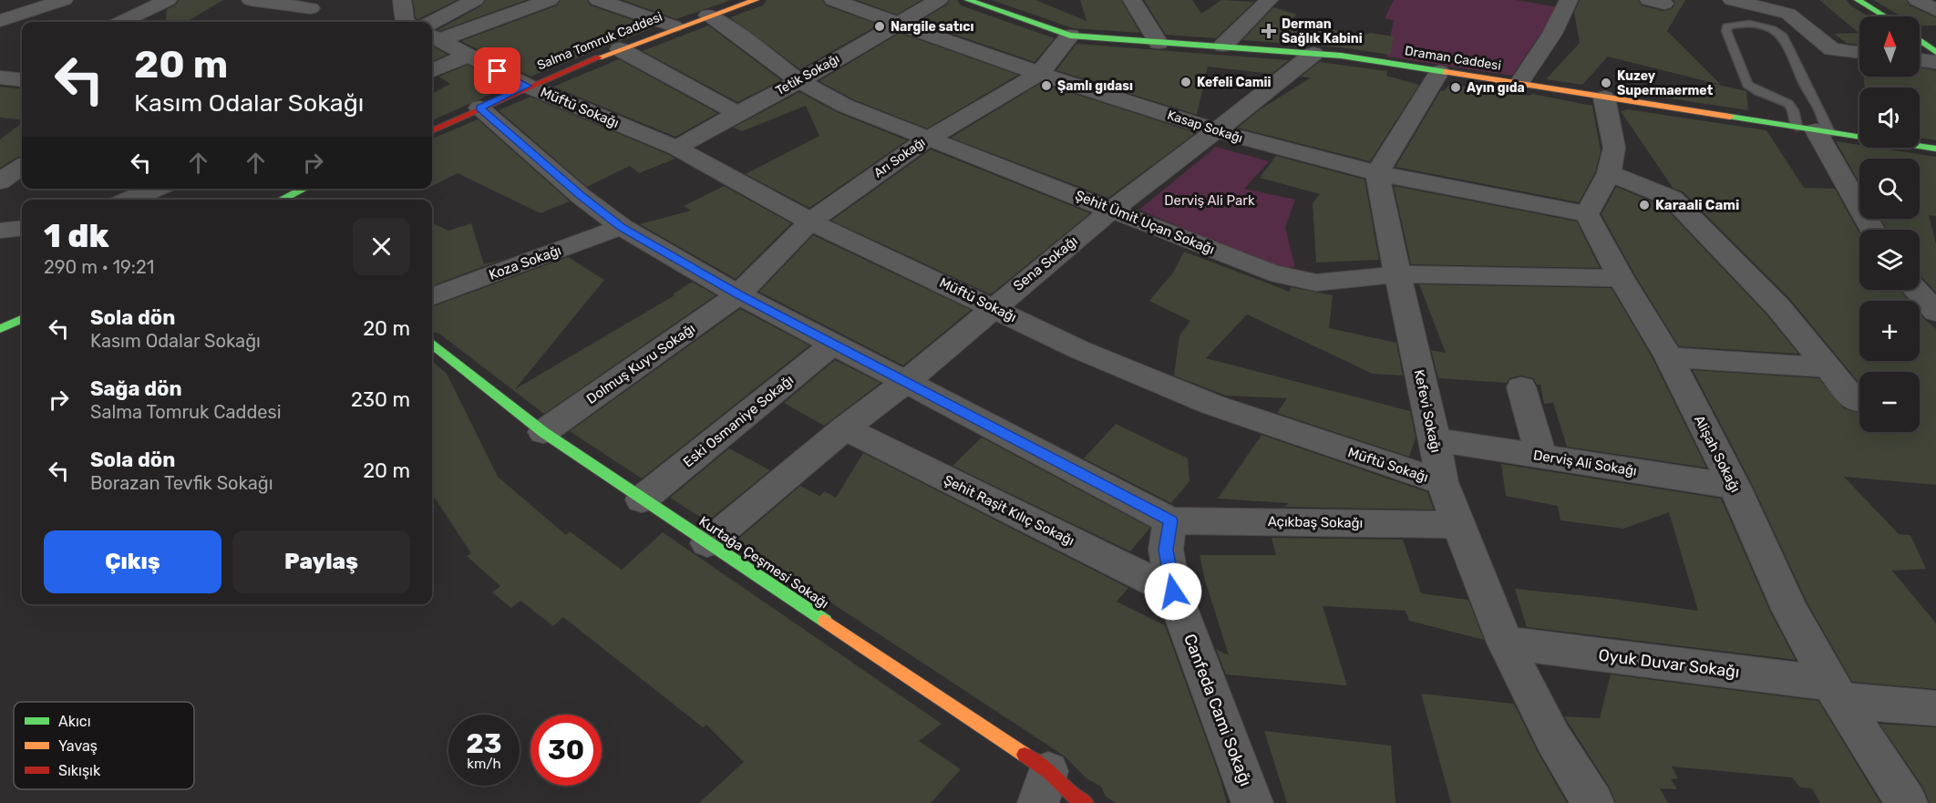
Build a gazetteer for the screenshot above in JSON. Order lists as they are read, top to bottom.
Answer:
{
  "streets": {
    "street": [
      "Salma Tomruk Caddesi",
      "Draman Caddesi",
      "Tetik Sokağı",
      "Müftü Sokağı",
      "Kasap Sokağı",
      "Arı Sokağı",
      "Şehit Ümit Uçan Sokağı",
      "Koza Sokağı",
      "Sena Sokağı",
      "Dolmuş Kuyu Sokağı",
      "Kefevi Sokağı",
      "Eski Osmaniye Sokağı",
      "Alişah Sokağı",
      "Derviş Ali Sokağı",
      "Şehit Raşit Kılıç Sokağı",
      "Açıkbaş Sokağı",
      "Kurtağa Çeşmesi Sokağı",
      "Oyuk Duvar Sokağı",
      "Canfeda Cami Sokağı"
    ]
  },
  "crossings": [
    ["Salma Tomruk Caddesi", "Müftü Sokağı"],
    ["Salma Tomruk Caddesi", "Şehit Ümit Uçan Sokağı"],
    ["Draman Caddesi", "Arı Sokağı"],
    ["Draman Caddesi", "Sena Sokağı"],
    ["Tetik Sokağı", "Müftü Sokağı"],
    ["Tetik Sokağı", "Kasap Sokağı"],
    ["Tetik Sokağı", "Şehit Ümit Uçan Sokağı"],
    ["Müftü Sokağı", "Arı Sokağı"],
    ["Müftü Sokağı", "Sena Sokağı"],
    ["Müftü Sokağı", "Kefevi Sokağı"],
    ["Kasap Sokağı", "Arı Sokağı"],
    ["Kasap Sokağı", "Sena Sokağı"],
    ["Kasap Sokağı", "Kefevi Sokağı"],
    ["Kasap Sokağı", "Alişah Sokağı"],
    ["Arı Sokağı", "Şehit Ümit Uçan Sokağı"],
    ["Arı Sokağı", "Dolmuş Kuyu Sokağı"],
    ["Şehit Ümit Uçan Sokağı", "Sena Sokağı"],
    ["Şehit Ümit Uçan Sokağı", "Kefevi Sokağı"],
    ["Şehit Ümit Uçan Sokağı", "Alişah Sokağı"],
    ["Sena Sokağı", "Şehit Raşit Kılıç Sokağı"],
    ["Sena Sokağı", "Kurtağa Çeşmesi Sokağı"],
    ["Dolmuş Kuyu Sokağı", "Kurtağa Çeşmesi Sokağı"],
    ["Kefevi Sokağı", "Derviş Ali Sokağı"],
    ["Kefevi Sokağı", "Açıkbaş Sokağı"],
    ["Kefevi Sokağı", "Oyuk Duvar Sokağı"],
    ["Eski Osmaniye Sokağı", "Kurtağa Çeşmesi Sokağı"],
    ["Alişah Sokağı", "Derviş Ali Sokağı"],
    ["Alişah Sokağı", "Oyuk Duvar Sokağı"],
    ["Şehit Raşit Kılıç Sokağı", "Canfeda Cami Sokağı"],
    ["Açıkbaş Sokağı", "Canfeda Cami Sokağı"]
  ],
  "parks": ["Derviş Ali Park"],
  "places": {
    "other": [
      "Nargile satıcı",
      "Kefeli Camii",
      "Kuzey Supermaermet",
      "Şamlı gıdası",
      "Ayın gıda",
      "Karaali Cami"
    ],
    "health": ["Derman Sağlık Kabini"]
  },
  "legend": ["Akıcı", "Yavaş", "Sıkışık"],
  "north": "top",
  "page": {
    "map_buttons": ["+", "−"],
    "turn": ["20 m", "Kasım Odalar Sokağı"],
    "heading": ["1 dk", "290 m · 19:21"],
    "list": [
      {
        "name": "Sola dön",
        "note": "Kasım Odalar Sokağı",
        "value": "20 m"
      },
      {
        "name": "Sağa dön",
        "note": "Salma Tomruk Caddesi",
        "value": "230 m"
      },
      {
        "name": "Sola dön",
        "note": "Borazan Tevfik Sokağı",
        "value": "20 m"
      }
    ],
    "buttons": ["Çıkış", "Paylaş"],
    "speed": "23 km/h",
    "limit": "30"
  }
}
